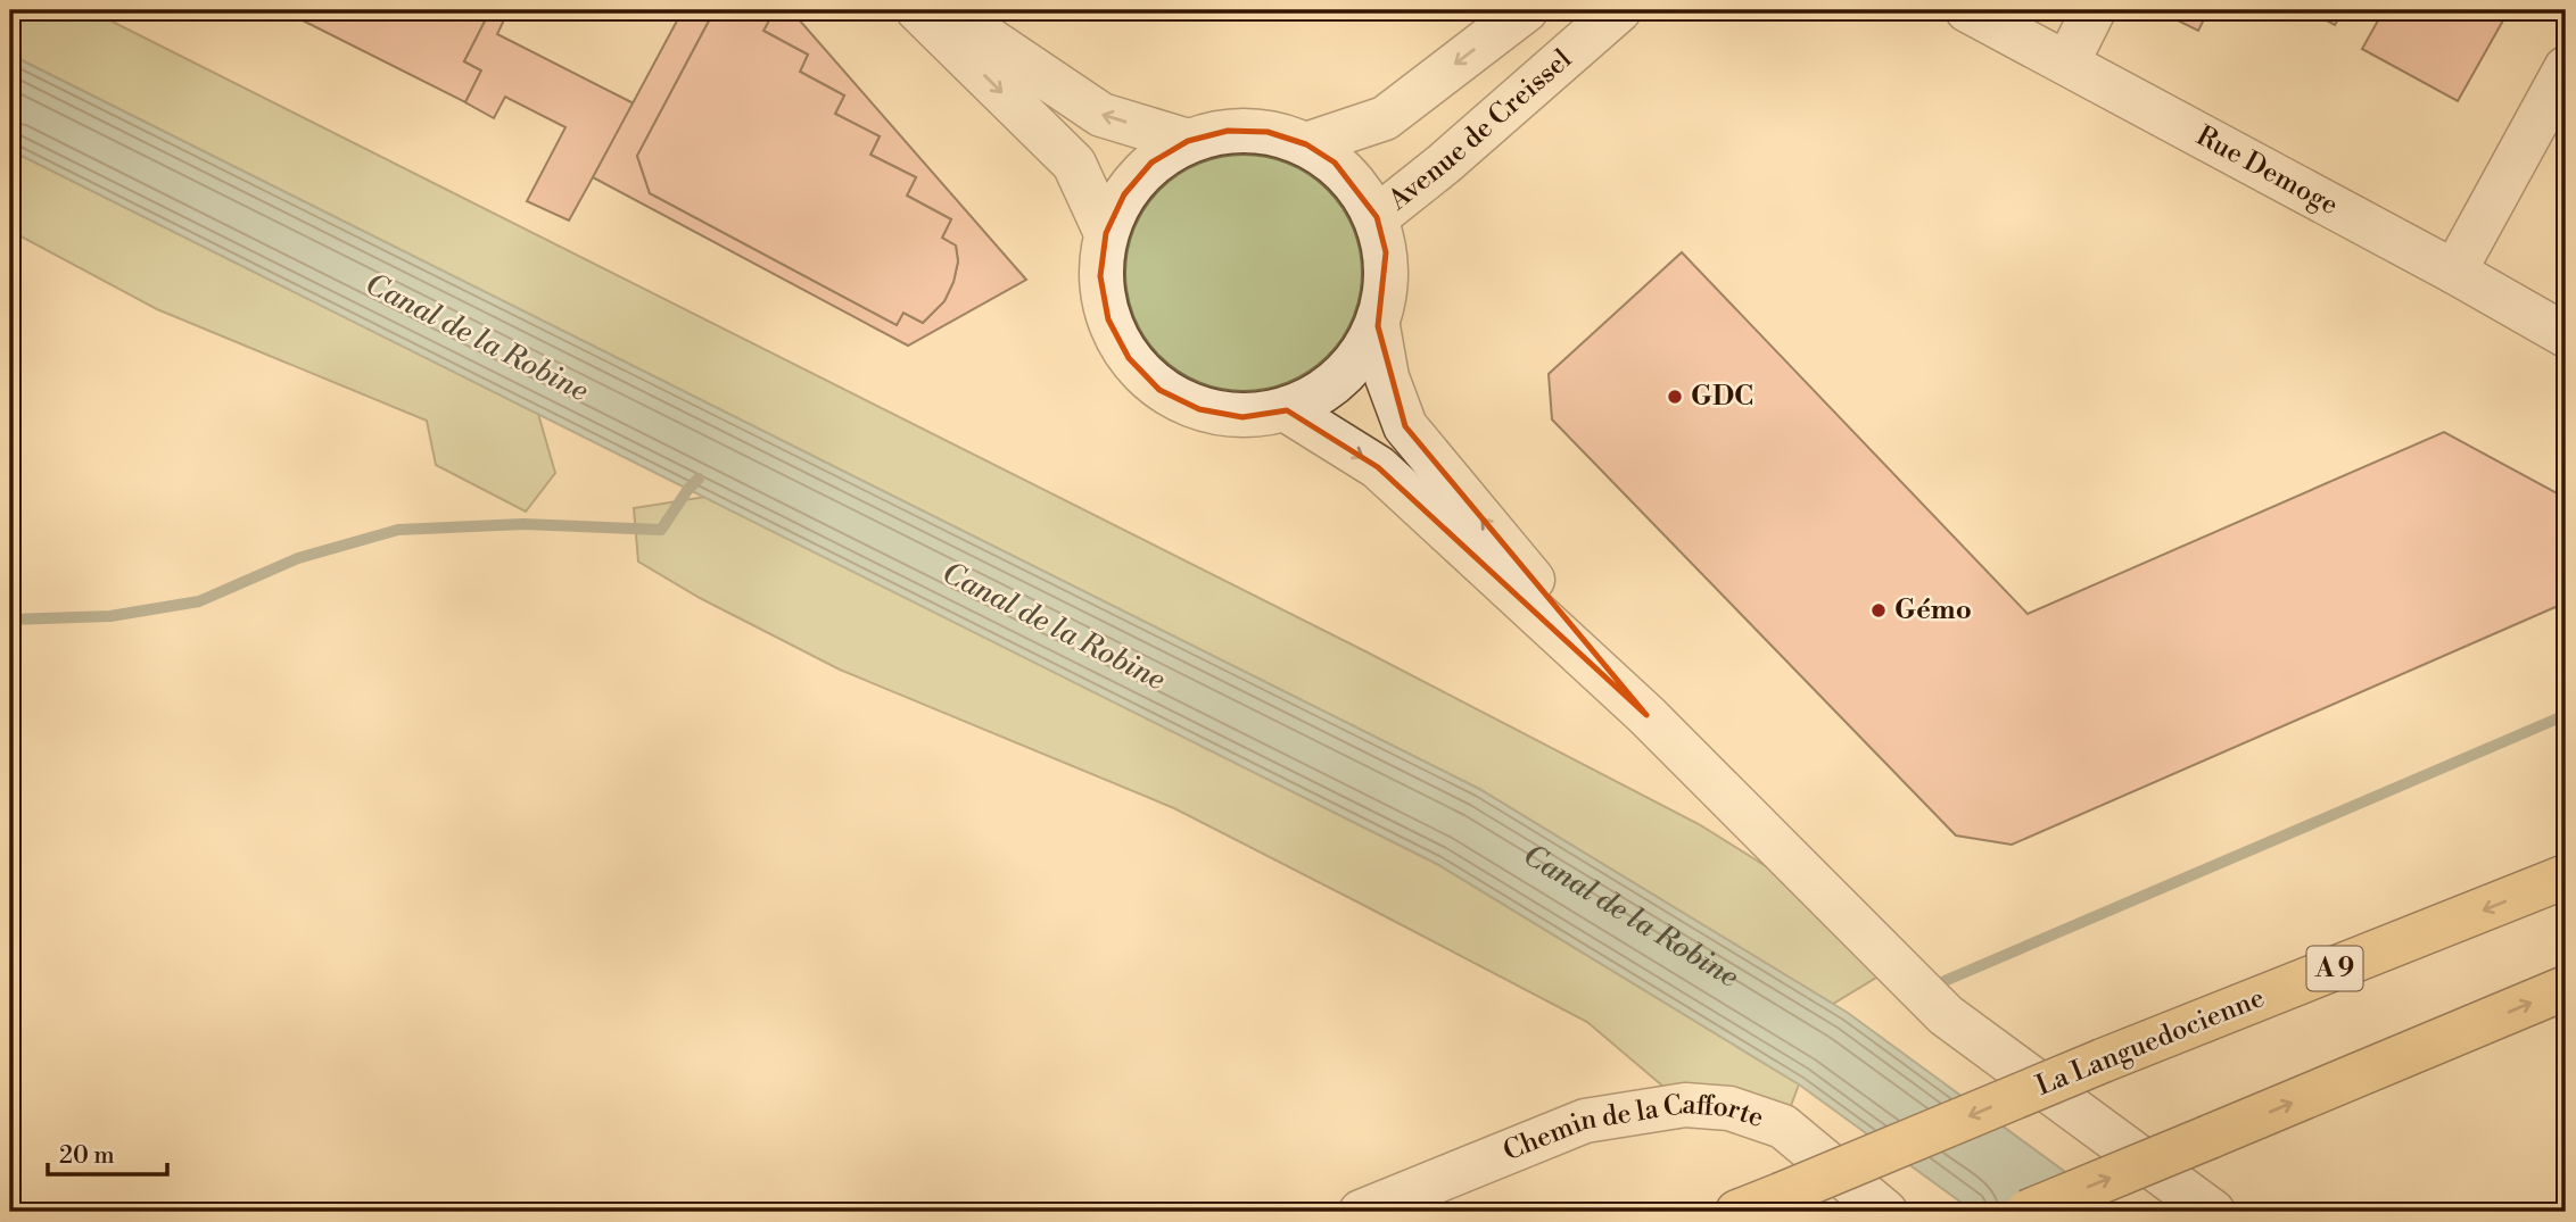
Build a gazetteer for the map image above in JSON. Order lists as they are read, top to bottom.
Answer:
{
  "streets": {
    "highway": ["A 9", "La Languedocienne"],
    "street": ["Avenue de Creissel", "Rue Demoge", "Chemin de la Cafforte"]
  },
  "water": ["Canal de la Robine"],
  "places": ["GDC", "Gémo"],
  "scale_bar": "20 m"
}
